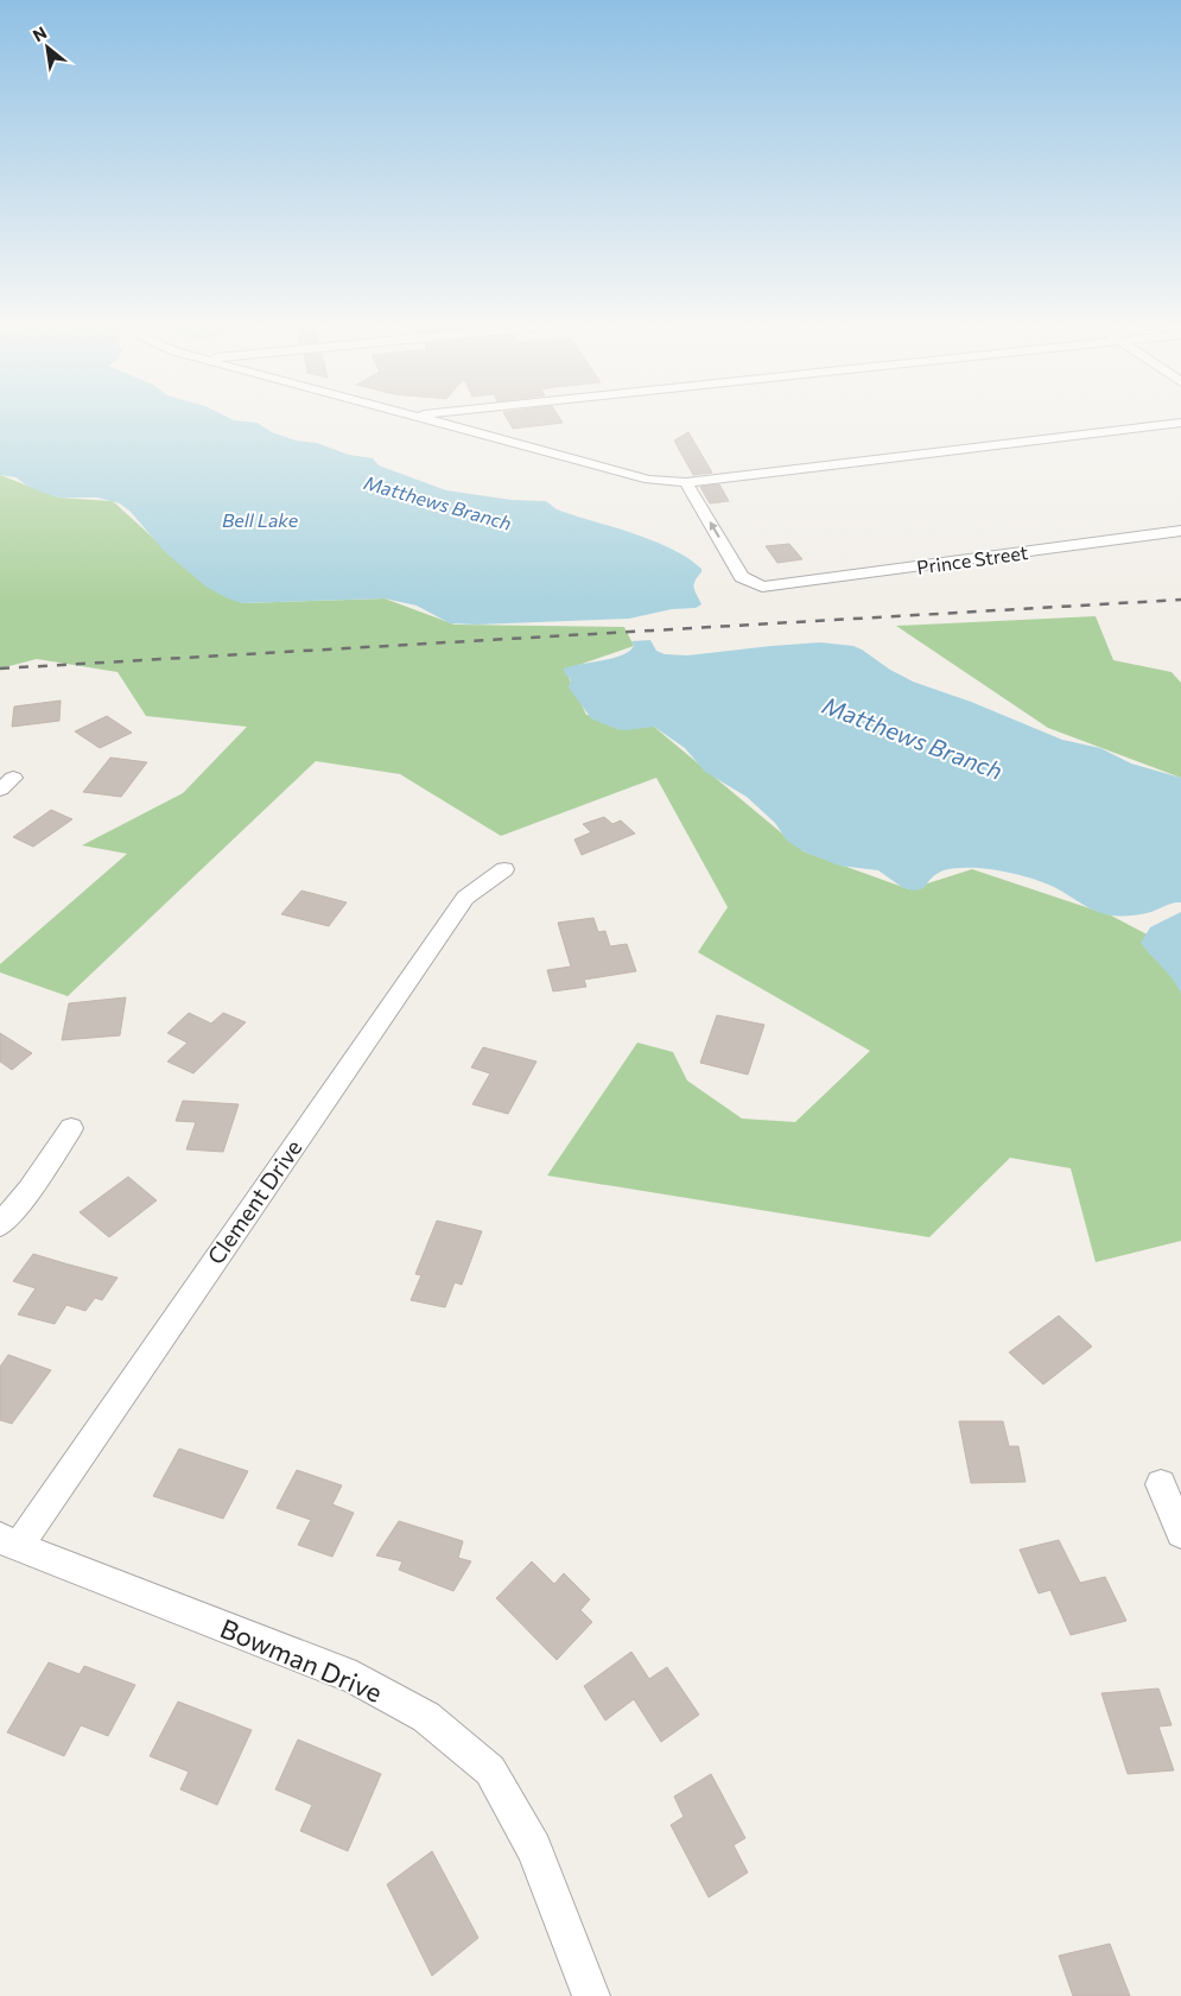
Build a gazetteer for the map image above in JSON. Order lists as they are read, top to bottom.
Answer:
{
  "streets": {
    "street": ["Prince Street", "Clement Drive", "Bowman Drive"]
  },
  "crossings": [
    ["Clement Drive", "Bowman Drive"]
  ],
  "water": ["Matthews Branch", "Bell Lake"],
  "north": "top left"
}
